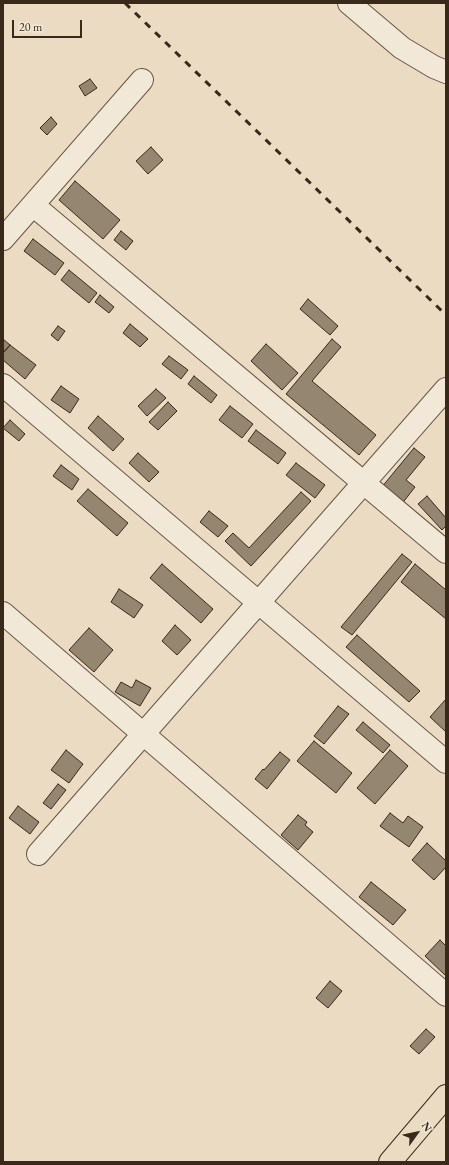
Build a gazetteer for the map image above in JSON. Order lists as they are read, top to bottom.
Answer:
{
  "scale_bar": "20 m",
  "north": "top right"
}
